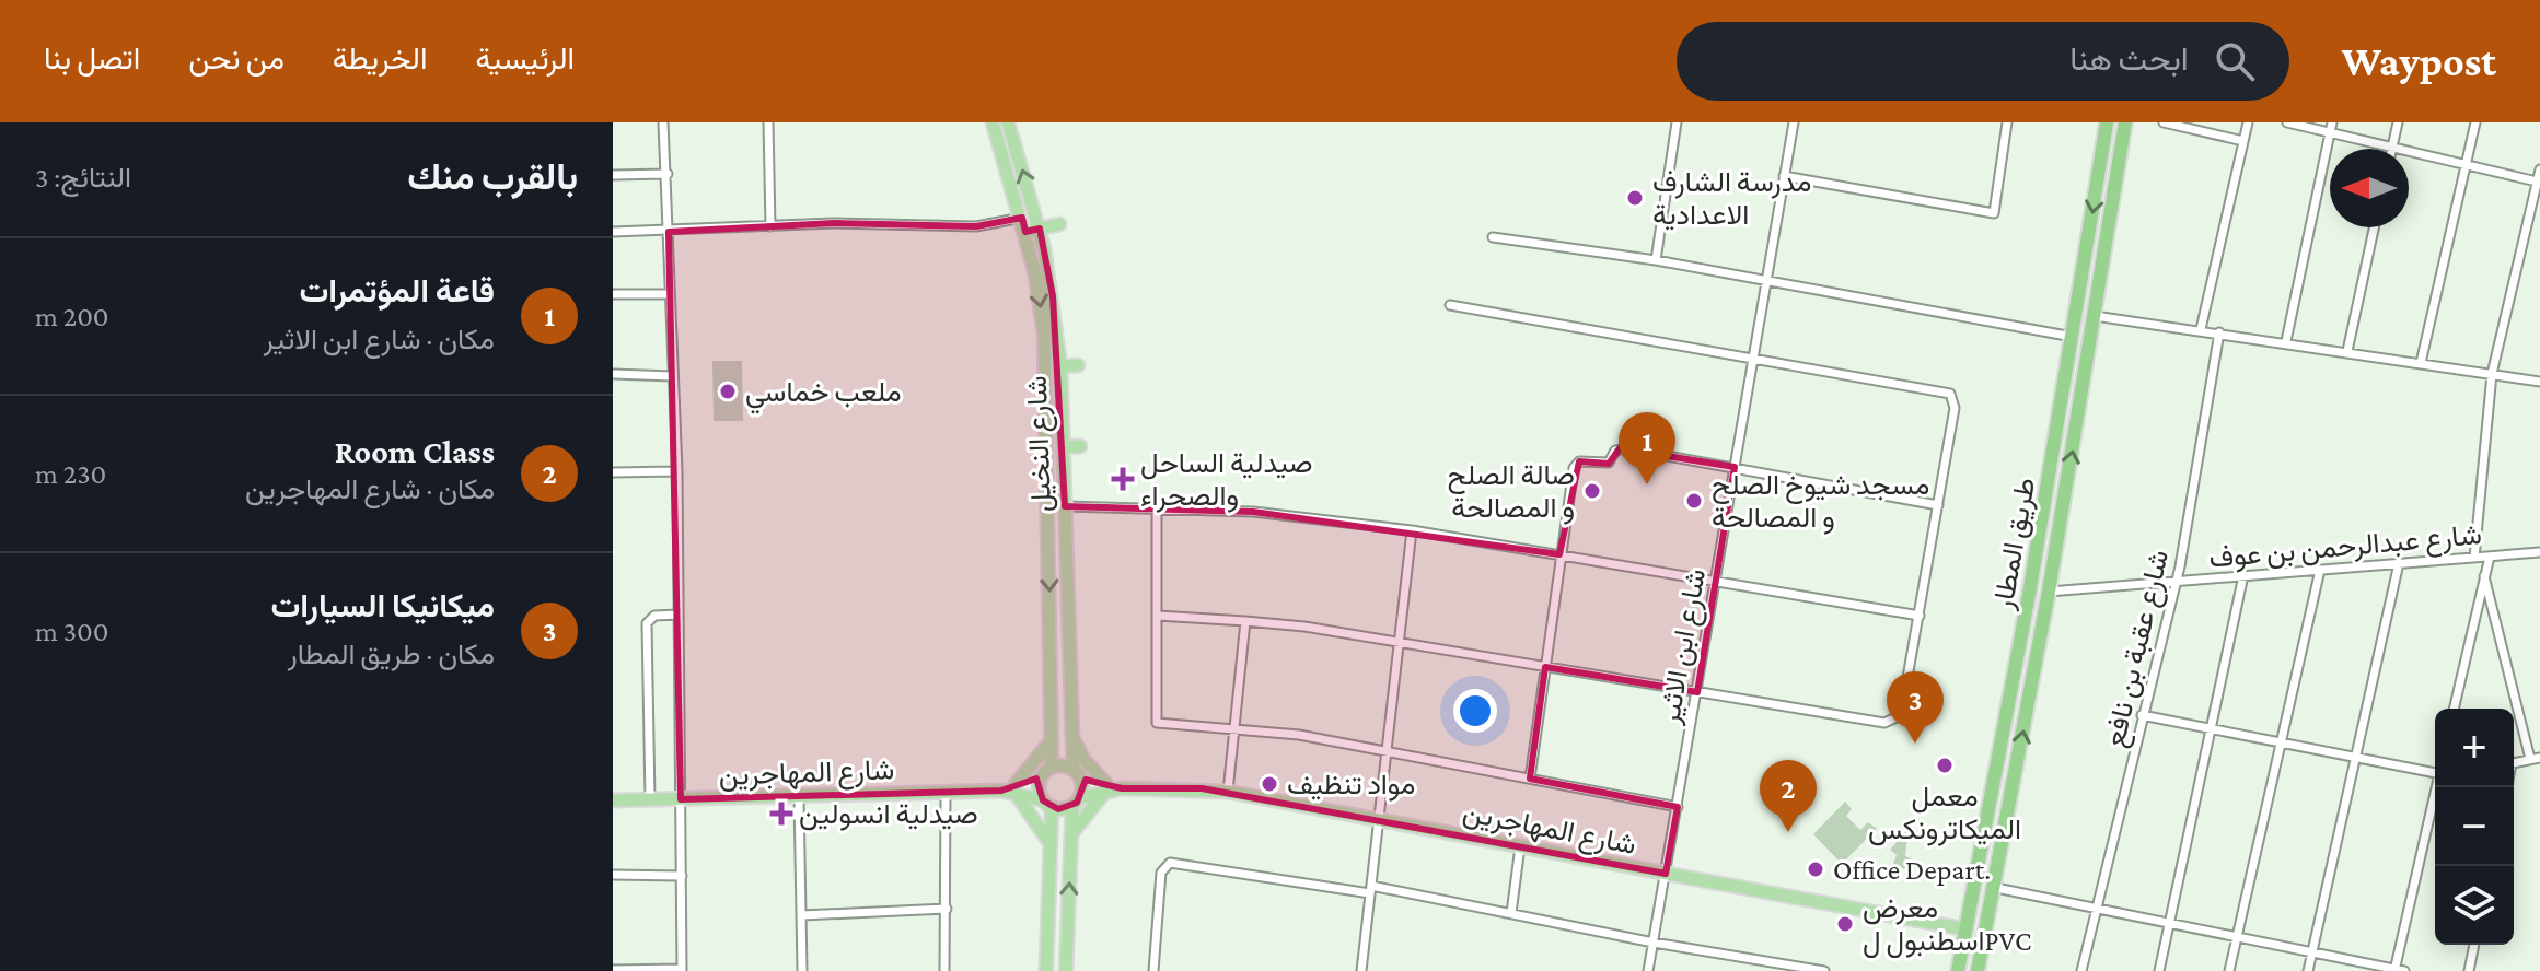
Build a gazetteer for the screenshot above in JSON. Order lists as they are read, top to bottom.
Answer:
{
  "streets": {
    "highway": ["طريق المطار"],
    "main road": ["شارع النخيل", "شارع المهاجرين"],
    "street": ["شارع عبدالرحمن بن عوف", "شارع ابن الاثير", "شارع عقبة بن نافع"]
  },
  "crossings": [
    ["شارع النخيل", "شارع المهاجرين"],
    ["طريق المطار", "شارع عبدالرحمن بن عوف"],
    ["طريق المطار", "شارع المهاجرين"],
    ["شارع عبدالرحمن بن عوف", "شارع عقبة بن نافع"],
    ["شارع ابن الاثير", "شارع المهاجرين"]
  ],
  "places": {
    "other": [
      "مدرسة الشارف الاعدادية",
      "ملعب خماسي",
      "صالة الصلح و المصالحة",
      "مسجد شيوخ الصلح و المصالحة",
      "معمل الميكاترونكس",
      "مواد تنظيف",
      "Office Depart.",
      "معرض اسطنبول لPVC"
    ],
    "health": ["صيدلية الساحل والصحراء", "صيدلية انسولين"]
  },
  "north": "left",
  "page": {
    "header": "Waypost",
    "search": "ابحث هنا",
    "nav": [
      "الرئيسية",
      "الخريطة",
      "من نحن",
      "اتصل بنا"
    ],
    "heading": ["بالقرب منك", "النتائج: 3"],
    "list": [
      {
        "mark": "1",
        "name": "قاعة المؤتمرات",
        "note": "مكان · شارع ابن الاثير",
        "value": "200 m"
      },
      {
        "mark": "2",
        "name": "Room Class",
        "note": "مكان · شارع المهاجرين",
        "value": "230 m"
      },
      {
        "mark": "3",
        "name": "ميكانيكا السيارات",
        "note": "مكان · طريق المطار",
        "value": "300 m"
      }
    ],
    "pins": ["1", "3", "2"],
    "map_buttons": ["+", "−"]
  }
}
